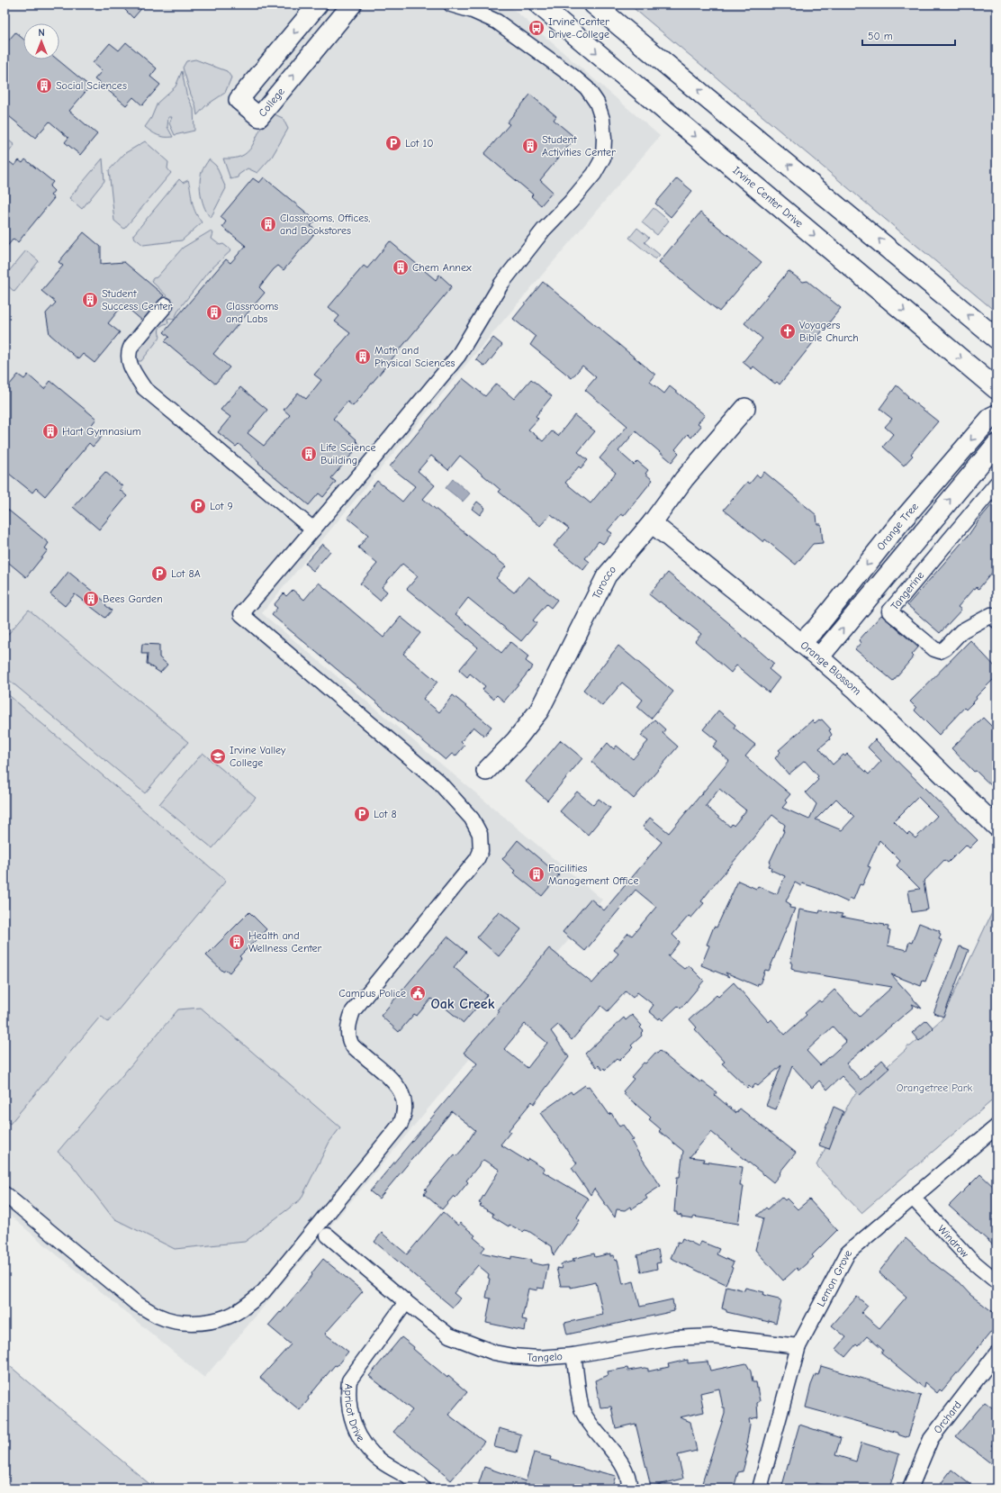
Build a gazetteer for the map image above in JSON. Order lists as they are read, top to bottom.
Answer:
{
  "streets": {
    "main road": ["Irvine Center Drive"],
    "street": [
      "College",
      "Orange Tree",
      "Tarocco",
      "Tangerine",
      "Orange Blossom",
      "Windrow",
      "Lemon Grove",
      "Tangelo",
      "Apricot Drive",
      "Orchard"
    ]
  },
  "crossings": [
    ["Orange Tree", "Orange Blossom"],
    ["Tarocco", "Orange Blossom"],
    ["Windrow", "Lemon Grove"],
    ["Lemon Grove", "Tangelo"],
    ["Tangelo", "Apricot Drive"]
  ],
  "districts": ["Oak Creek"],
  "parks": ["Orangetree Park"],
  "places": {
    "bus stop": ["Irvine Center Drive-College"],
    "building": [
      "Social Sciences",
      "Student Activities Center",
      "Classrooms, Offices, and Bookstores",
      "Chem Annex",
      "Student Success Center",
      "Classrooms and Labs",
      "Math and Physical Sciences",
      "Hart Gymnasium",
      "Life Science Building",
      "Bees Garden",
      "Facilities Management Office",
      "Health and Wellness Center"
    ],
    "parking": [
      "Lot 10",
      "Lot 9",
      "Lot 8A",
      "Lot 8"
    ],
    "church": ["Voyagers Bible Church"],
    "school or university": ["Irvine Valley College"],
    "public building": ["Campus Police"]
  },
  "scale_bar": "50 m",
  "north": "top"
}
